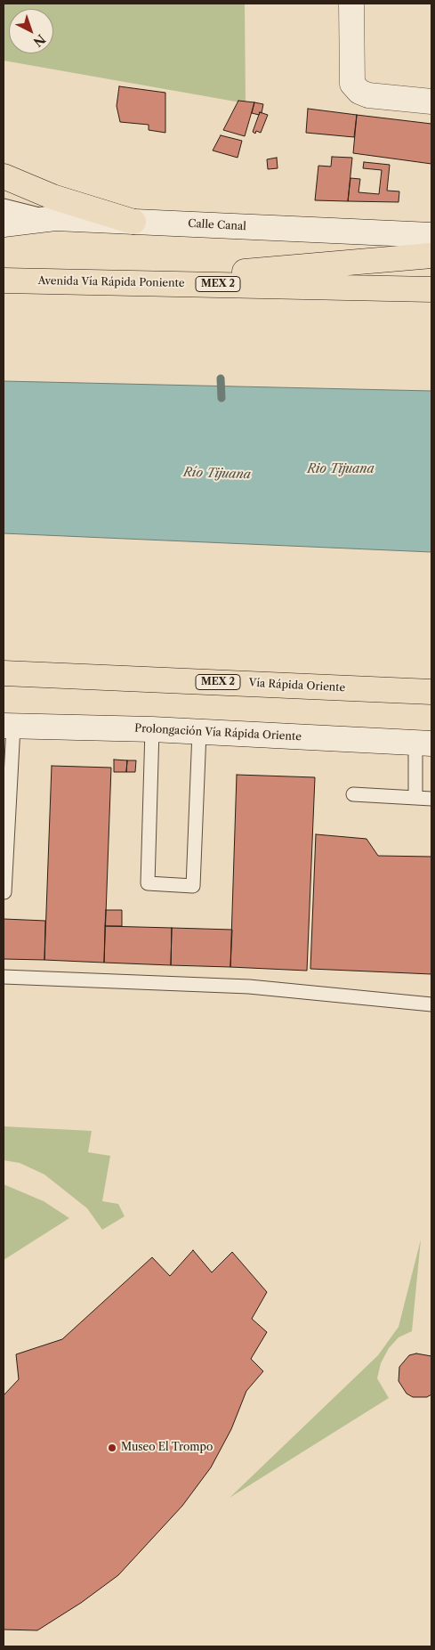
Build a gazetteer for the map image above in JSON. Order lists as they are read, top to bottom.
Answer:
{
  "streets": {
    "main road": [
      "Calle Canal",
      "Avenida Vía Rápida Poniente",
      "MEX 2",
      "Vía Rápida Oriente",
      "Prolongación Vía Rápida Oriente"
    ]
  },
  "water": ["Rio Tijuana", "Río Tijuana"],
  "places": ["Museo El Trompo"],
  "north": "bottom right"
}
